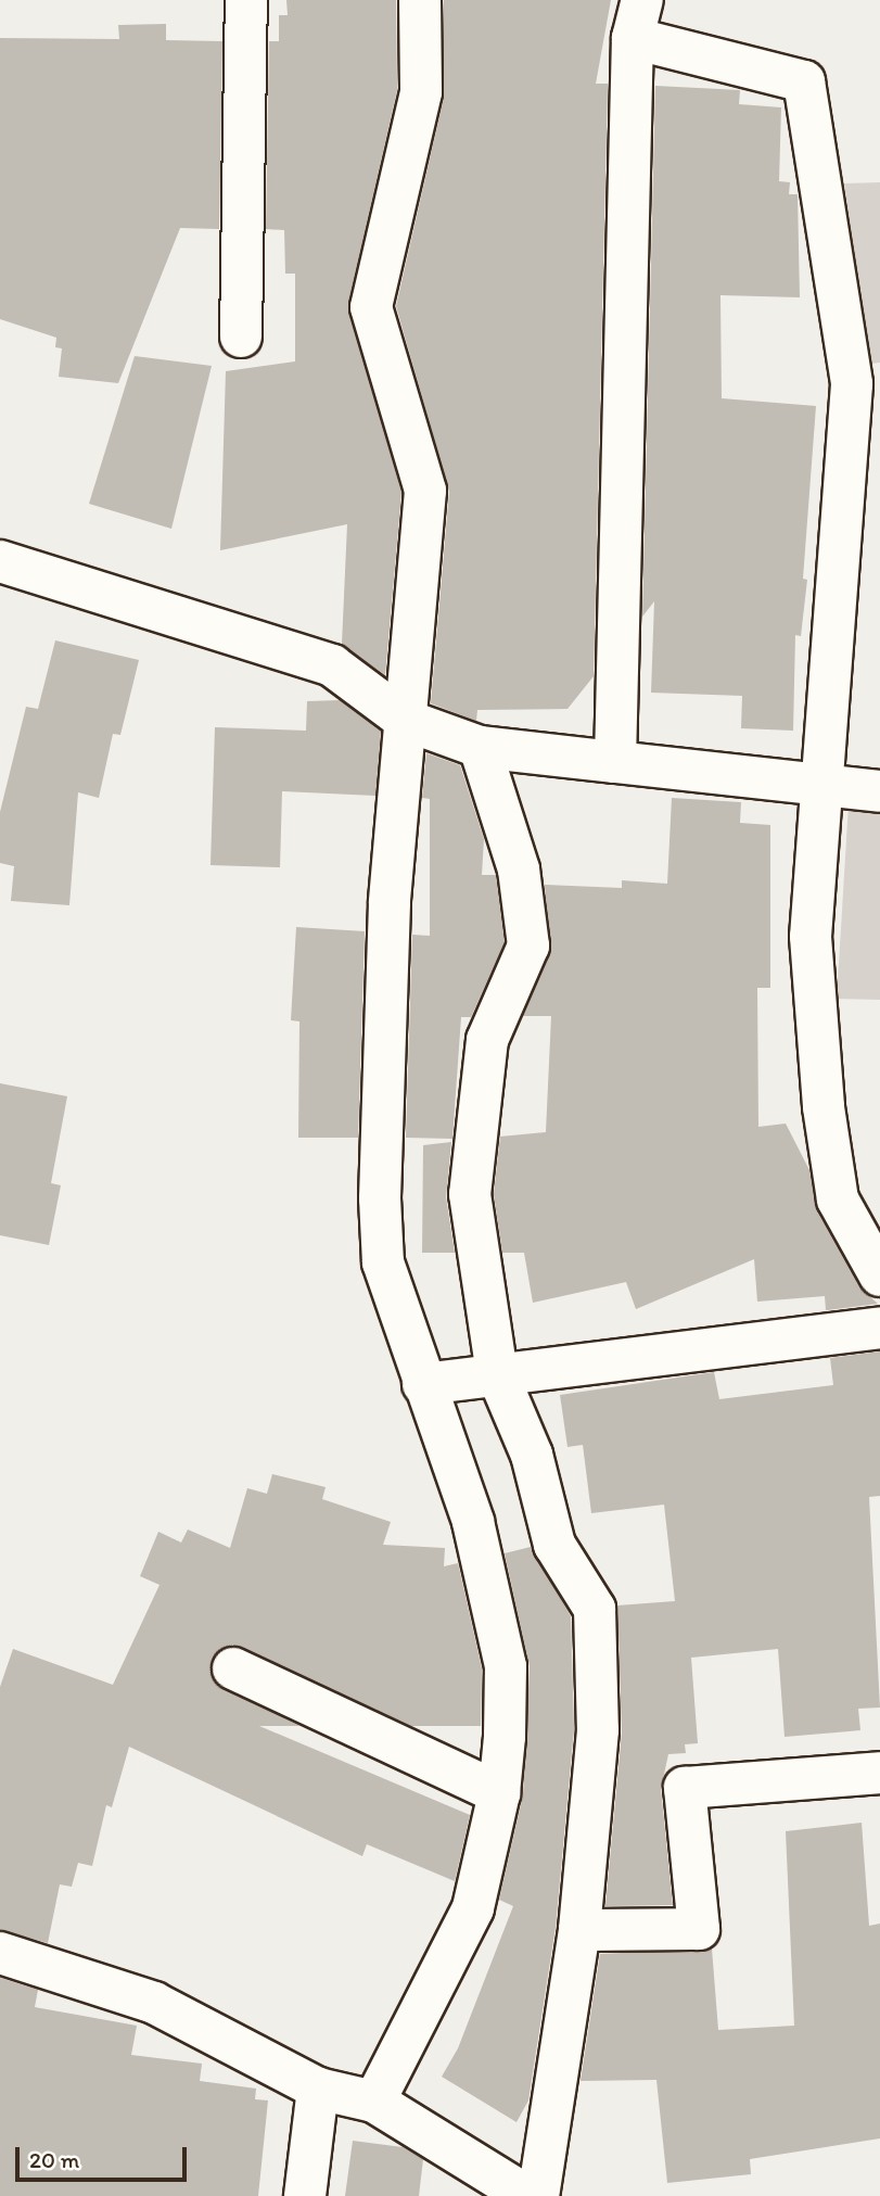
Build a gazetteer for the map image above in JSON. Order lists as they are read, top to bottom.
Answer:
{
  "scale_bar": "20 m"
}
